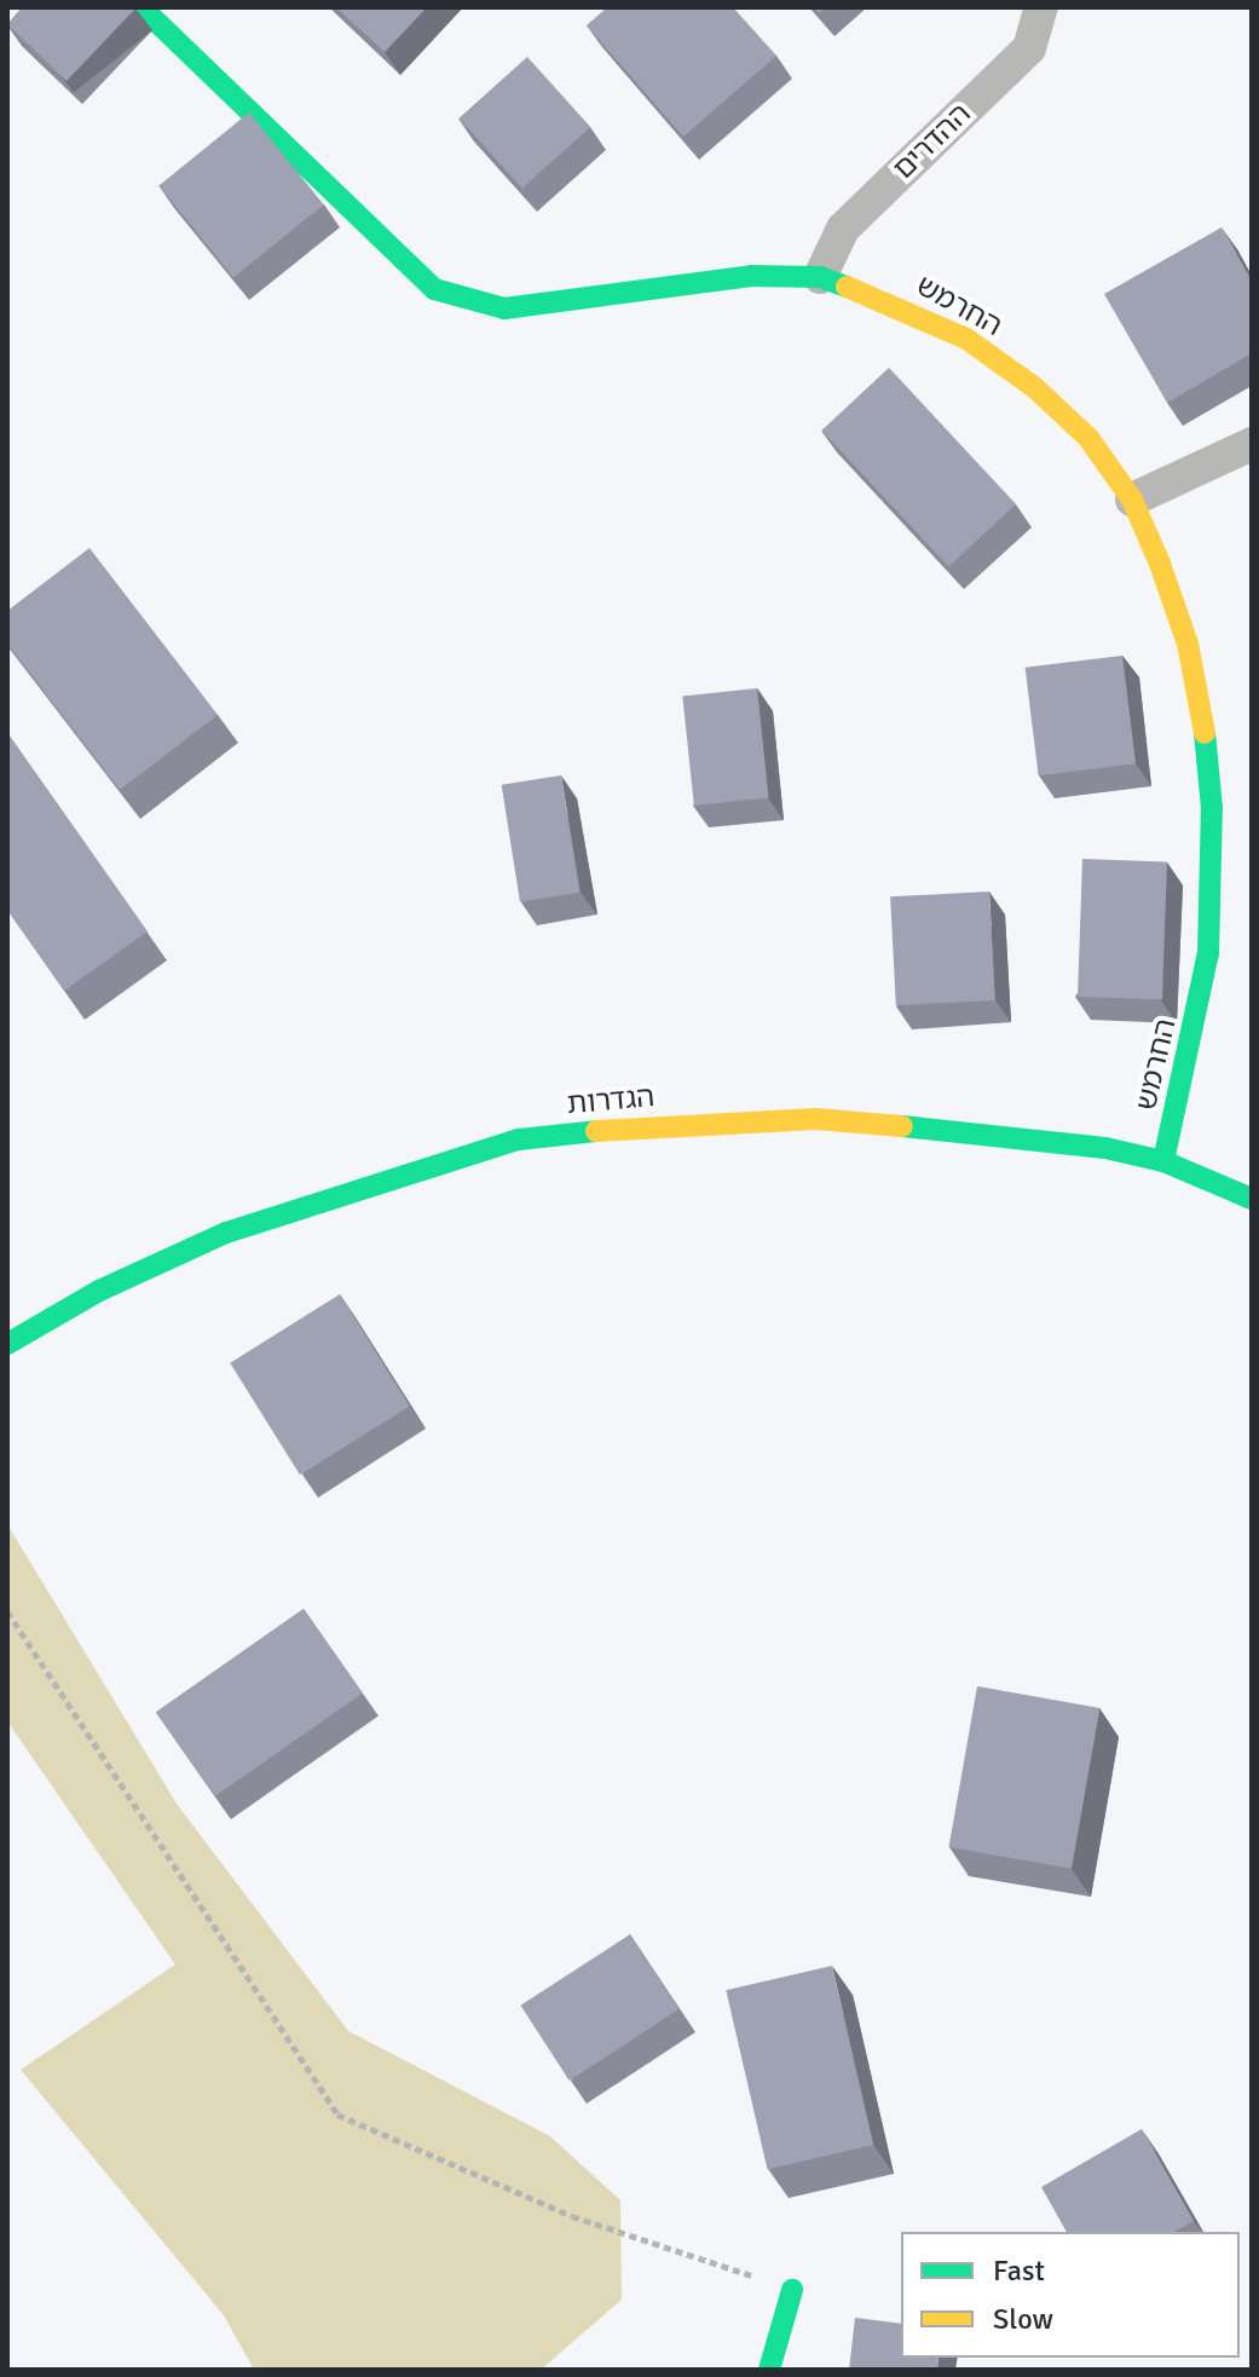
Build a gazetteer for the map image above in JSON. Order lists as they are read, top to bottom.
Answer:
{
  "streets": {
    "street": ["ההדרים", "החרמש", "הגדרות"]
  },
  "crossings": [
    ["ההדרים", "החרמש"],
    ["החרמש", "הגדרות"]
  ],
  "legend": ["Fast", "Slow"]
}
